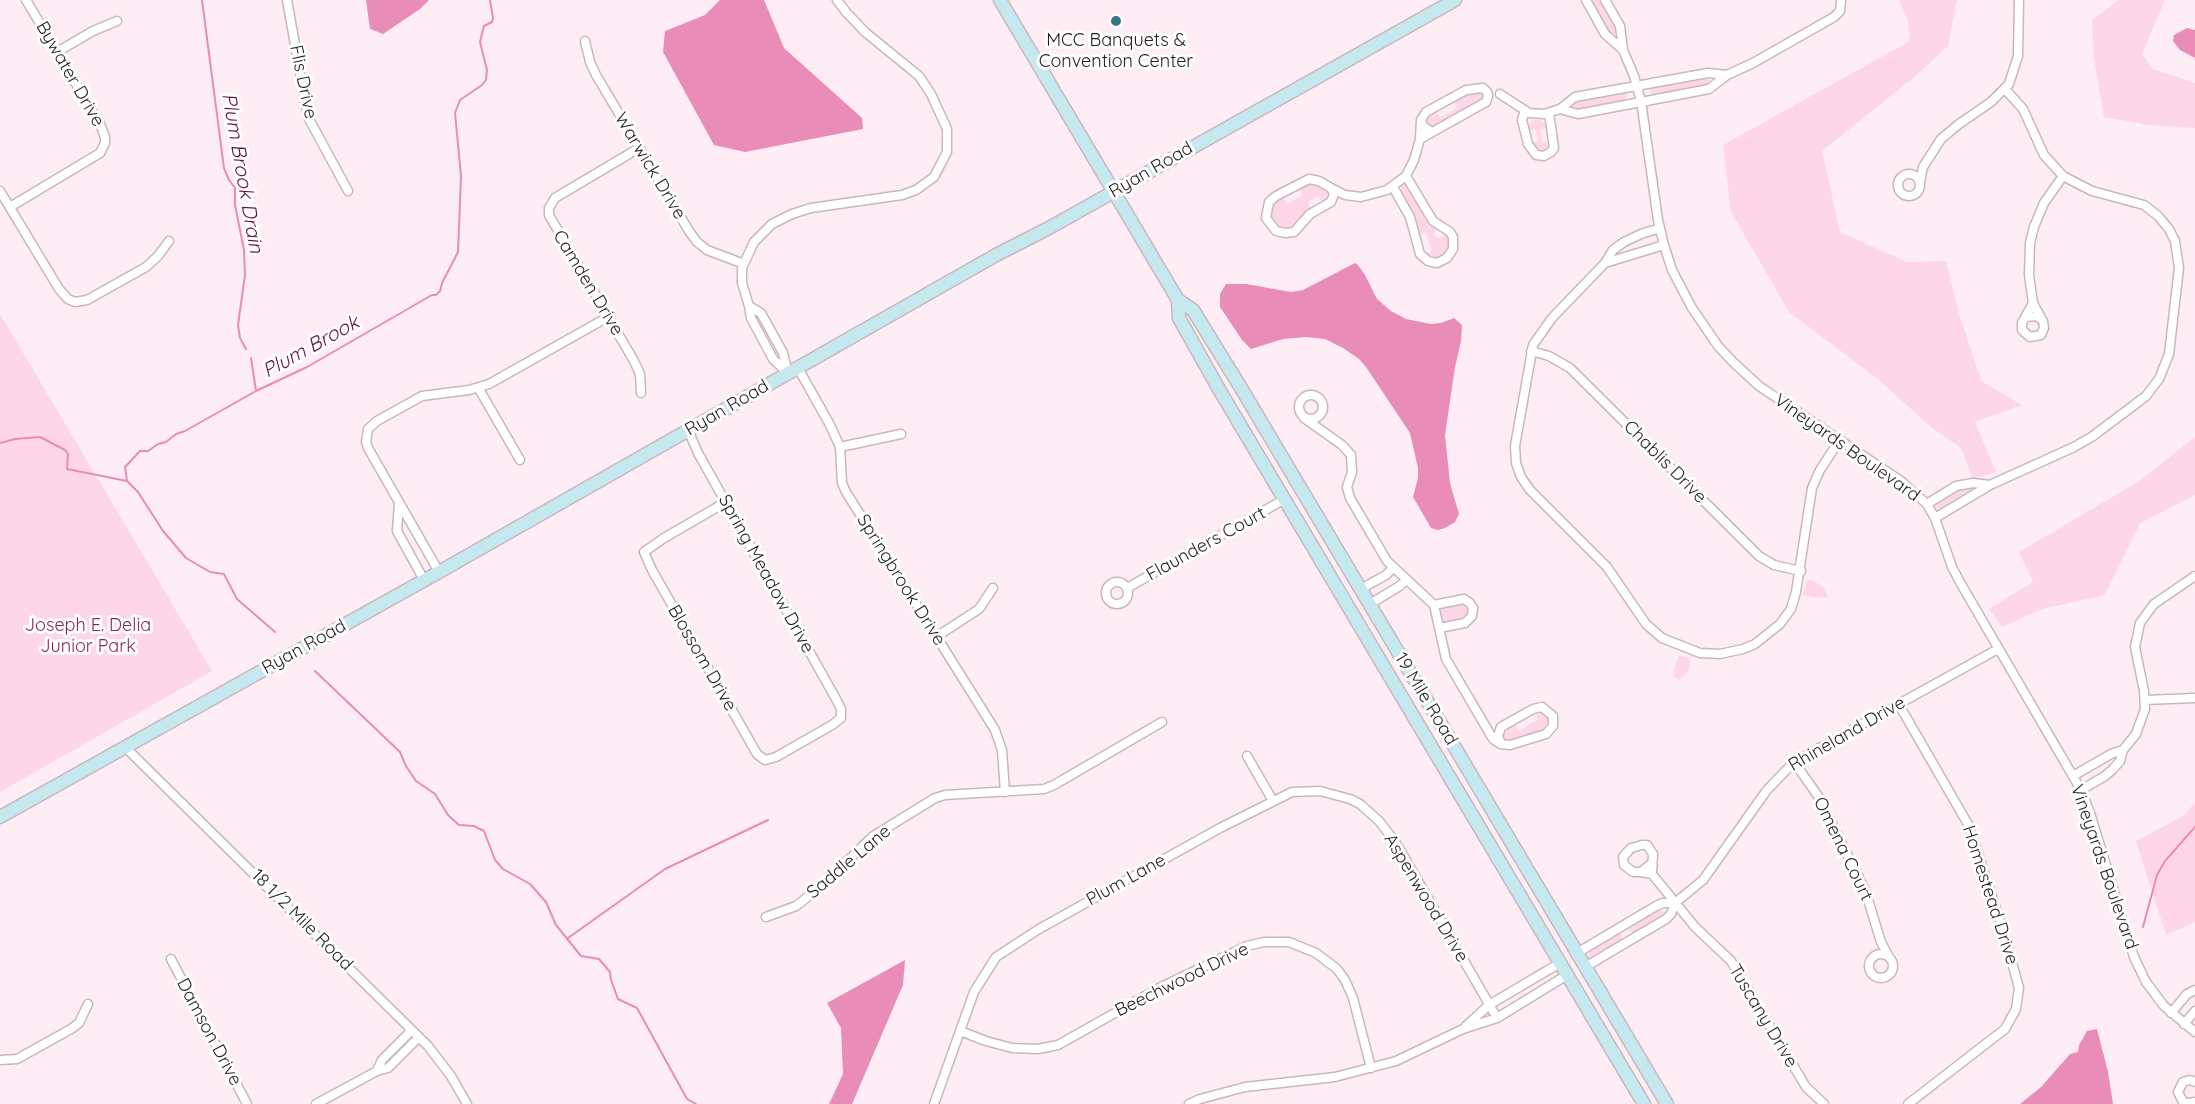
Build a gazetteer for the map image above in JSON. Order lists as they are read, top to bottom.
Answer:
{
  "streets": {
    "main road": ["Ryan Road", "19 Mile Road"],
    "street": [
      "Bywater Drive",
      "Flis Drive",
      "Warwick Drive",
      "Camden Drive",
      "Vineyards Boulevard",
      "Chablis Drive",
      "Flaunders Court",
      "Spring Meadow Drive",
      "Springbrook Drive",
      "Blossom Drive",
      "Rhineland Drive",
      "Omena Court",
      "Saddle Lane",
      "Plum Lane",
      "Homestead Drive",
      "Aspenwood Drive",
      "18 1/2 Mile Road",
      "Beechwood Drive",
      "Tuscany Drive",
      "Damson Drive"
    ]
  },
  "crossings": [
    ["Warwick Drive", "Camden Drive"],
    ["Warwick Drive", "Springbrook Drive"],
    ["Ryan Road", "Spring Meadow Drive"],
    ["Ryan Road", "Springbrook Drive"],
    ["Ryan Road", "19 Mile Road"],
    ["Ryan Road", "18 1/2 Mile Road"],
    ["Vineyards Boulevard", "Rhineland Drive"],
    ["Flaunders Court", "19 Mile Road"],
    ["Spring Meadow Drive", "Blossom Drive"],
    ["Springbrook Drive", "Saddle Lane"],
    ["19 Mile Road", "Rhineland Drive"],
    ["Rhineland Drive", "Omena Court"],
    ["Rhineland Drive", "Homestead Drive"],
    ["Rhineland Drive", "Tuscany Drive"],
    ["Plum Lane", "Aspenwood Drive"],
    ["Plum Lane", "Beechwood Drive"]
  ],
  "water": ["Plum Brook Drain", "Plum Brook"],
  "parks": ["Joseph E. Delia Junior Park"],
  "places": ["MCC Banquets & Convention Center"]
}
